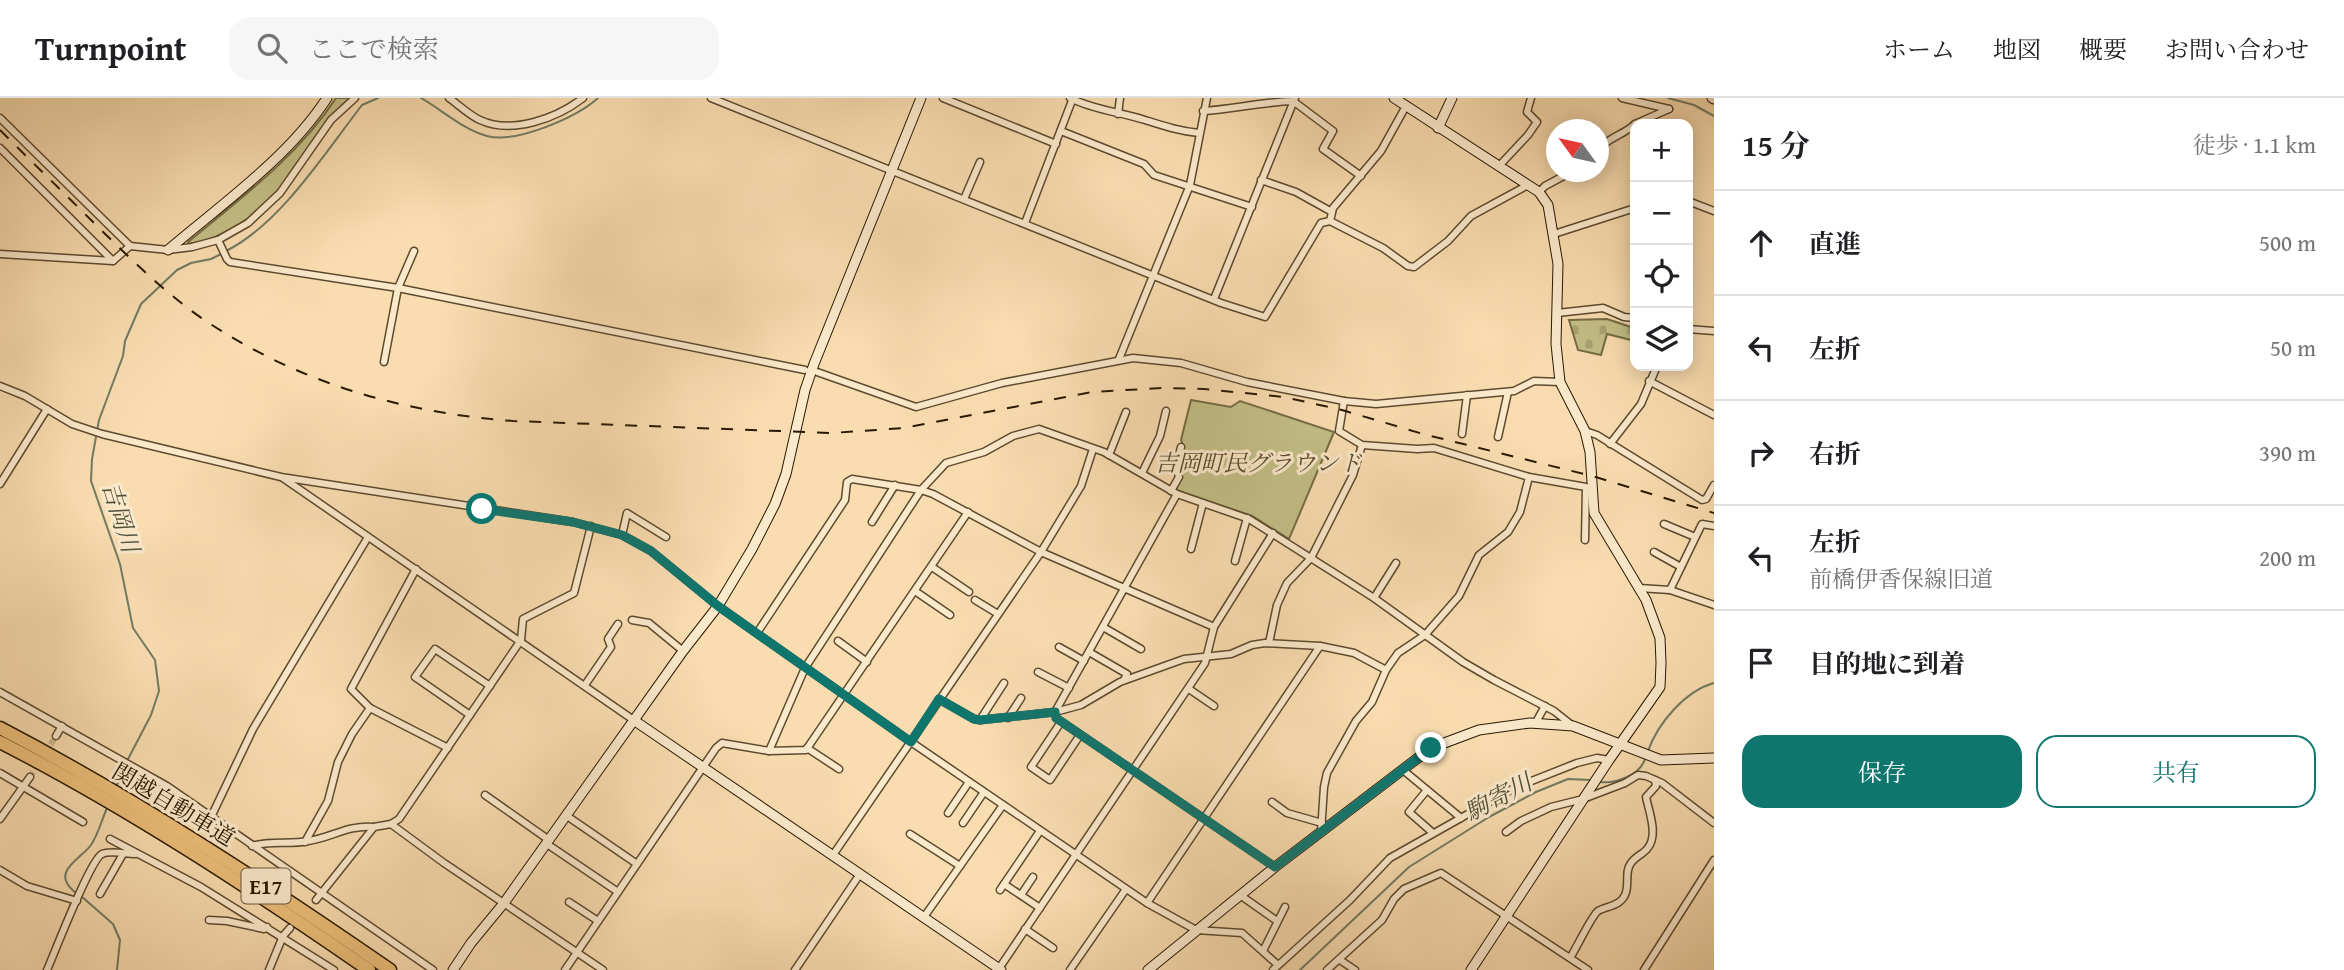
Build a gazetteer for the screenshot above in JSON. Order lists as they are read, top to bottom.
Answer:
{
  "streets": {
    "highway": ["関越自動車道", "E17"]
  },
  "water": ["吉岡川", "駒寄川"],
  "parks": ["吉岡町民グラウンド"],
  "north": "top left",
  "page": {
    "header": "Turnpoint",
    "search": "ここで検索",
    "nav": [
      "ホーム",
      "地図",
      "概要",
      "お問い合わせ"
    ],
    "heading": ["15 分", "徒歩 · 1.1 km"],
    "map_buttons": ["+", "−"],
    "list": [
      ["直進", "500 m"],
      ["左折", "50 m"],
      ["右折", "390 m"],
      ["左折", "前橋伊香保線旧道", "200 m"],
      "目的地に到着"
    ],
    "buttons": ["保存", "共有"]
  }
}
